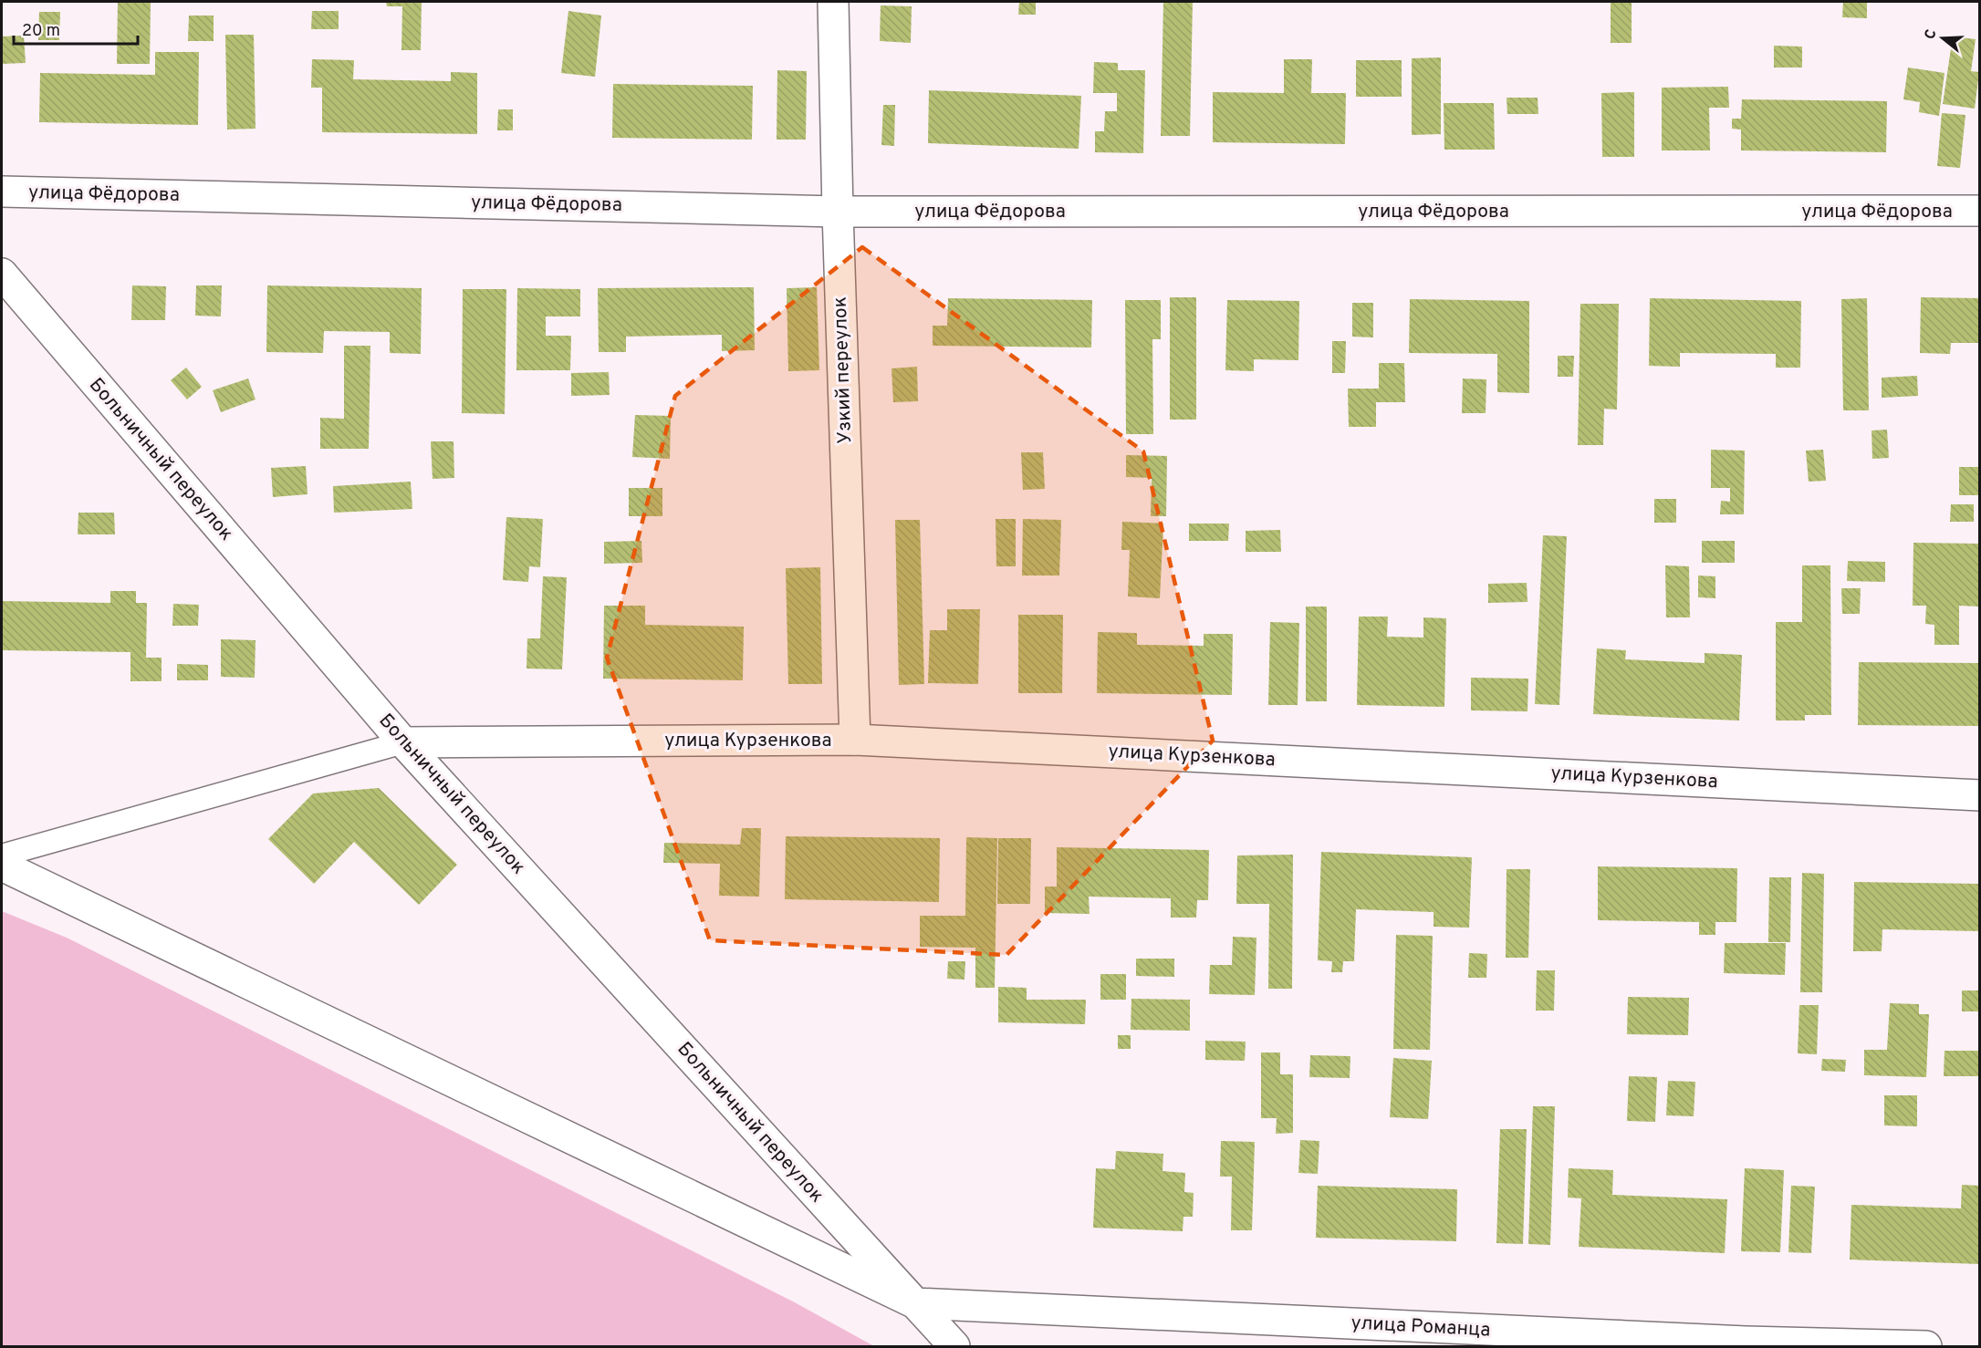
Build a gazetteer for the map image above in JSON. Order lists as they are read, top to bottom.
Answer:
{
  "streets": {
    "street": [
      "улица Фёдорова",
      "Узкий переулок",
      "Больничный переулок",
      "улица Курзенкова",
      "улица Романца"
    ]
  },
  "crossings": [
    ["улица Фёдорова", "Узкий переулок"],
    ["Узкий переулок", "улица Курзенкова"],
    ["Больничный переулок", "улица Курзенкова"],
    ["Больничный переулок", "улица Романца"]
  ],
  "scale_bar": "20 m",
  "north": "left"
}
